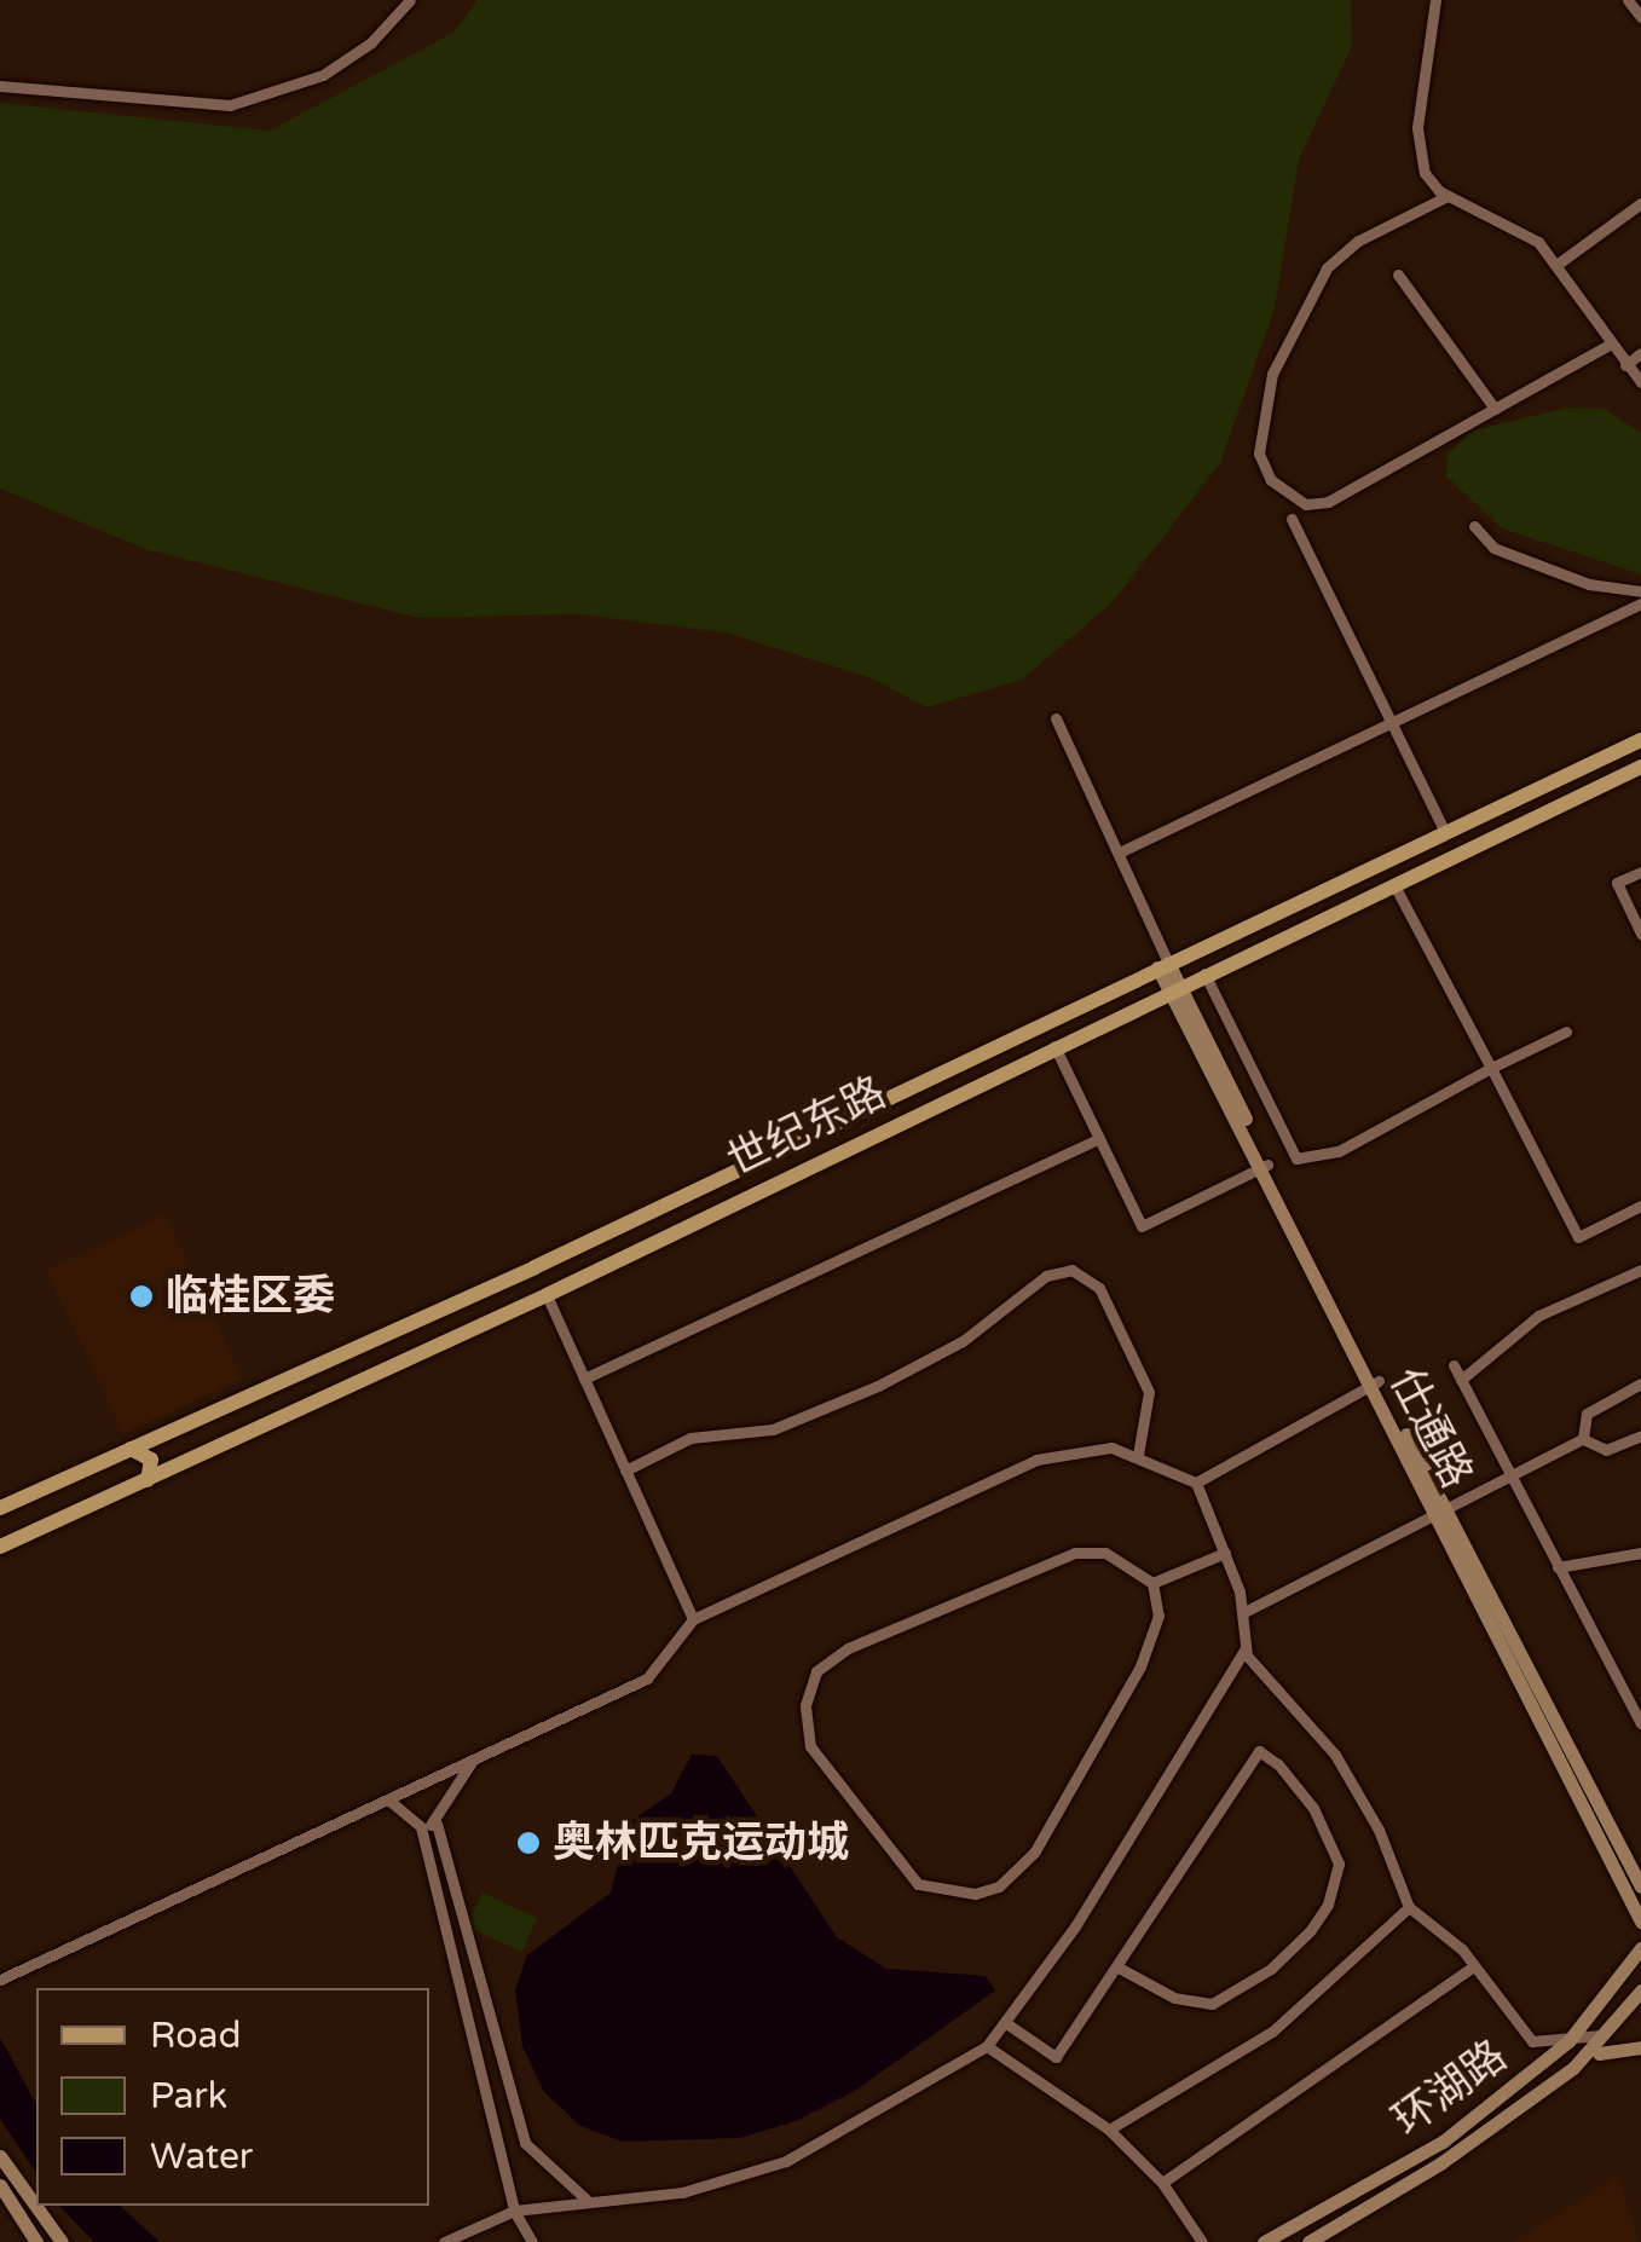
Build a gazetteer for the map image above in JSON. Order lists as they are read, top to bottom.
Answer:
{
  "streets": {
    "main road": ["世纪东路"],
    "street": ["仕通路", "环湖路"]
  },
  "crossings": [
    ["世纪东路", "仕通路"]
  ],
  "places": ["临桂区委", "奥林匹克运动城"],
  "legend": ["Road", "Park", "Water"]
}
